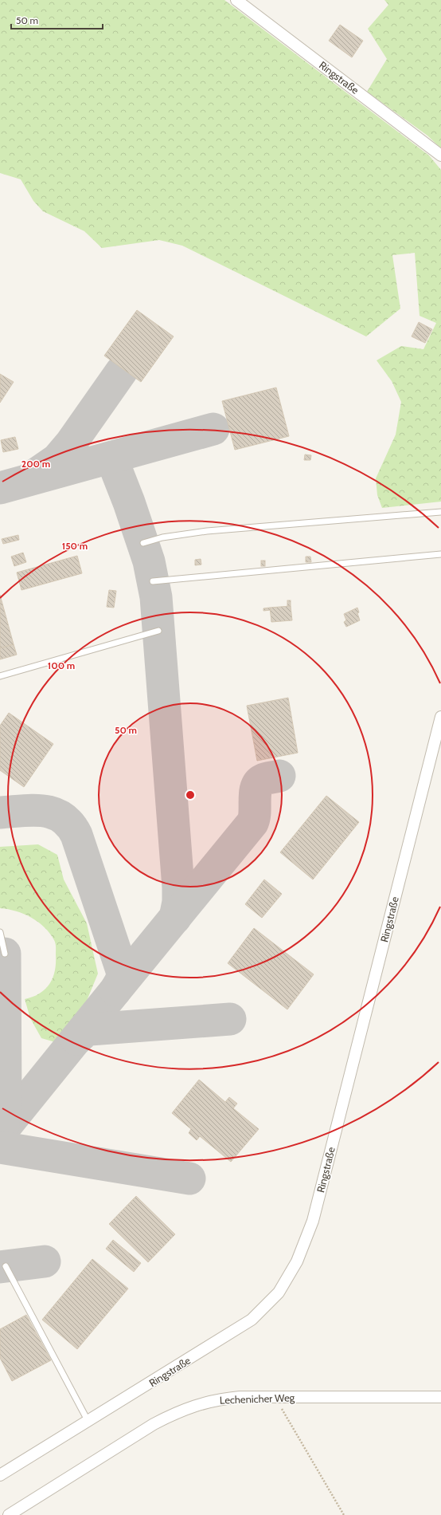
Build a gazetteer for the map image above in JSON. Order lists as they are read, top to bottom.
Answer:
{
  "streets": {
    "street": ["Ringstraße", "Lechenicher Weg"]
  },
  "scale_bar": "50 m",
  "rings": [
    "200 m",
    "150 m",
    "100 m",
    "50 m"
  ]
}
